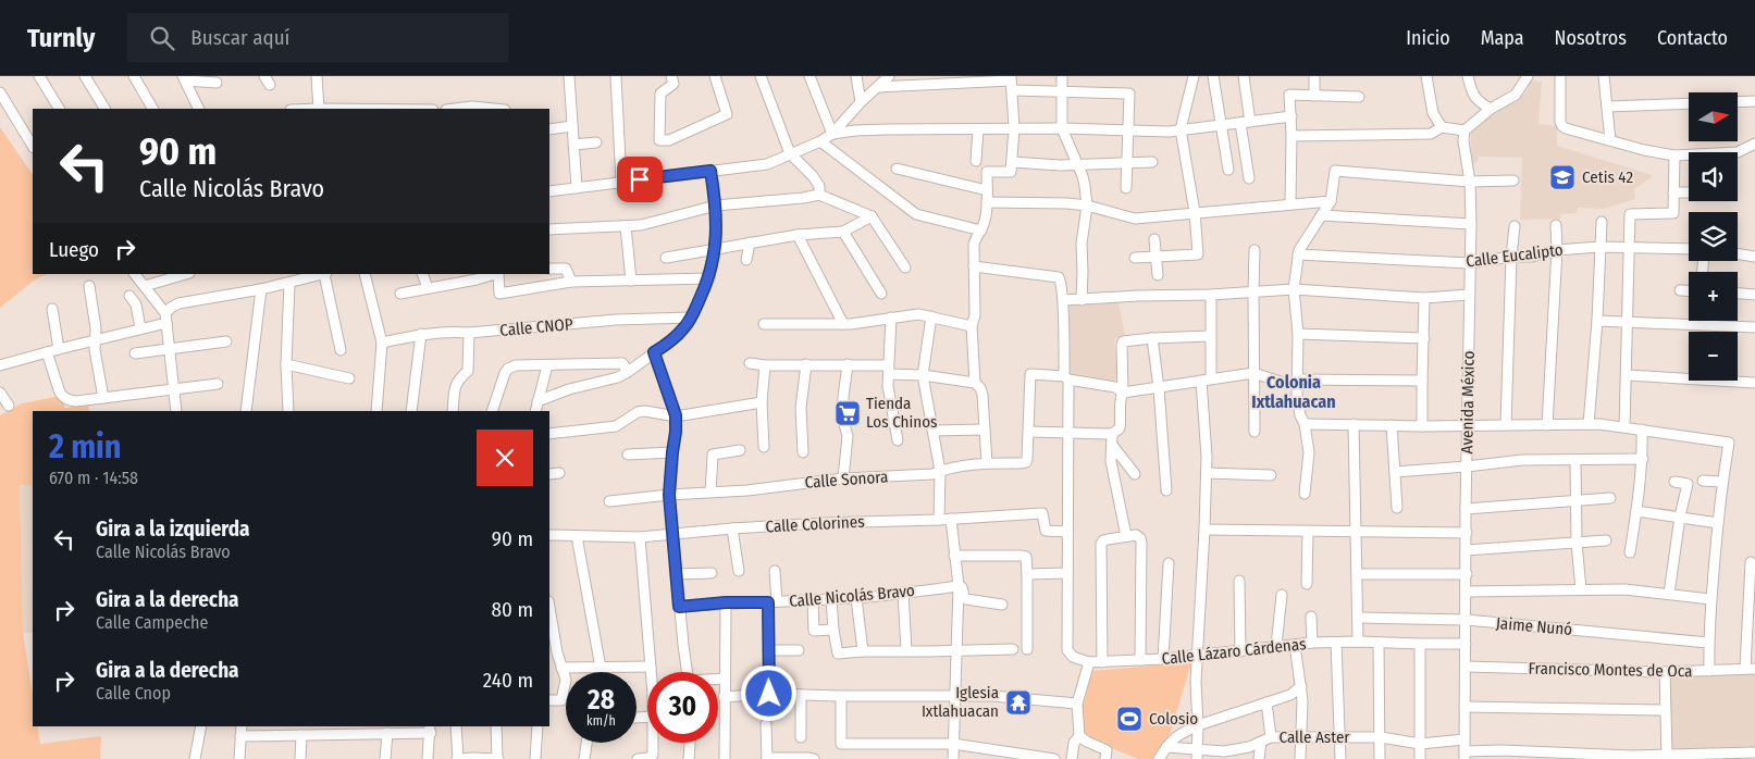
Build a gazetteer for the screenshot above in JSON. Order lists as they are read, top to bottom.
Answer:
{
  "streets": {
    "street": [
      "Calle Eucalipto",
      "Calle CNOP",
      "Avenida México",
      "Calle Sonora",
      "Calle Colorines",
      "Calle Nicolás Bravo",
      "Jaime Nunó",
      "Calle Lázaro Cárdenas",
      "Francisco Montes de Oca",
      "Calle Aster"
    ]
  },
  "crossings": [
    ["Calle Eucalipto", "Avenida México"],
    ["Avenida México", "Jaime Nunó"],
    ["Avenida México", "Calle Lázaro Cárdenas"],
    ["Avenida México", "Francisco Montes de Oca"],
    ["Avenida México", "Calle Aster"]
  ],
  "districts": ["Colonia Ixtlahuacan"],
  "places": {
    "school or university": ["Cetis 42"],
    "supermarket": ["Tienda Los Chinos"],
    "temple": ["Iglesia Ixtlahuacan"],
    "sports": ["Colosio"]
  },
  "north": "right",
  "page": {
    "header": "Turnly",
    "search": "Buscar aquí",
    "nav": [
      "Inicio",
      "Mapa",
      "Nosotros",
      "Contacto"
    ],
    "map_buttons": ["+", "−"],
    "turn": ["90 m", "Calle Nicolás Bravo"],
    "then": "Luego",
    "heading": ["2 min", "670 m · 14:58"],
    "list": [
      {
        "name": "Gira a la izquierda",
        "note": "Calle Nicolás Bravo",
        "value": "90 m"
      },
      {
        "name": "Gira a la derecha",
        "note": "Calle Campeche",
        "value": "80 m"
      },
      {
        "name": "Gira a la derecha",
        "note": "Calle Cnop",
        "value": "240 m"
      }
    ],
    "speed": "28 km/h",
    "limit": "30"
  }
}
